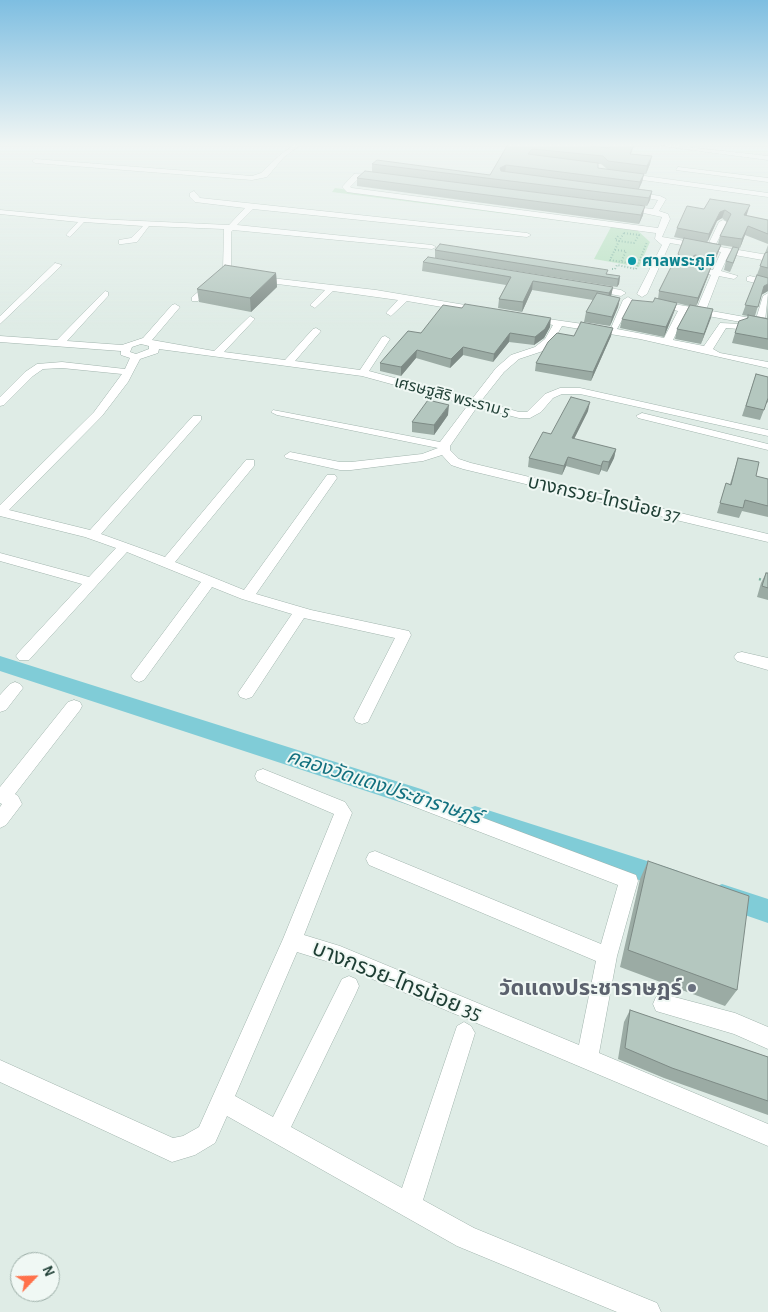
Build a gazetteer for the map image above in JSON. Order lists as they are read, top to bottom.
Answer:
{
  "streets": {
    "street": ["เศรษฐสิริ พระราม 5", "บางกรวย-ไทรน้อย 37", "บางกรวย-ไทรน้อย 35"]
  },
  "water": ["คลองวัดแดงประชาราษฎร์"],
  "places": ["ศาลพระภูมิ", "วัดแดงประชาราษฎร์"],
  "north": "top right"
}
